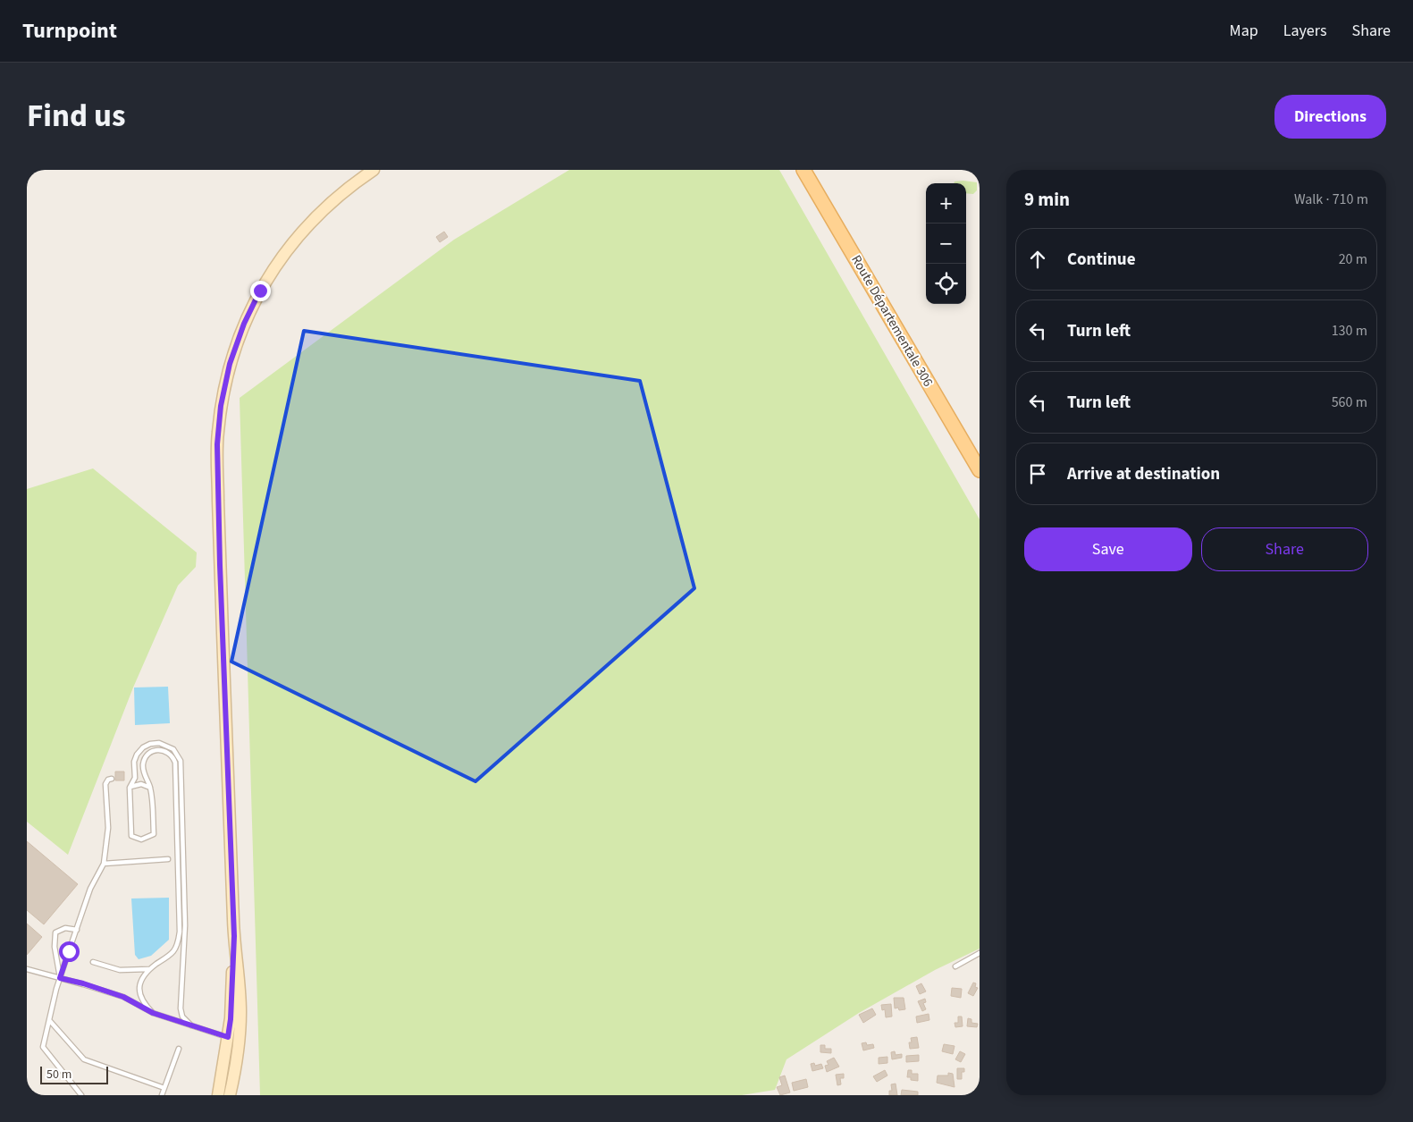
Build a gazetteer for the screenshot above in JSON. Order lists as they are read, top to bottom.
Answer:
{
  "streets": {
    "main road": ["Route Départementale 306"]
  },
  "scale_bar": "50 m",
  "page": {
    "header": "Turnpoint",
    "nav": ["Map", "Layers", "Share"],
    "title": "Find us",
    "buttons": [
      "Directions",
      ["Save", "Share"]
    ],
    "heading": ["9 min", "Walk · 710 m"],
    "map_buttons": ["+", "−"],
    "list": [
      ["Continue", "20 m"],
      ["Turn left", "130 m"],
      ["Turn left", "560 m"],
      "Arrive at destination"
    ],
    "scale": "50 m"
  }
}
